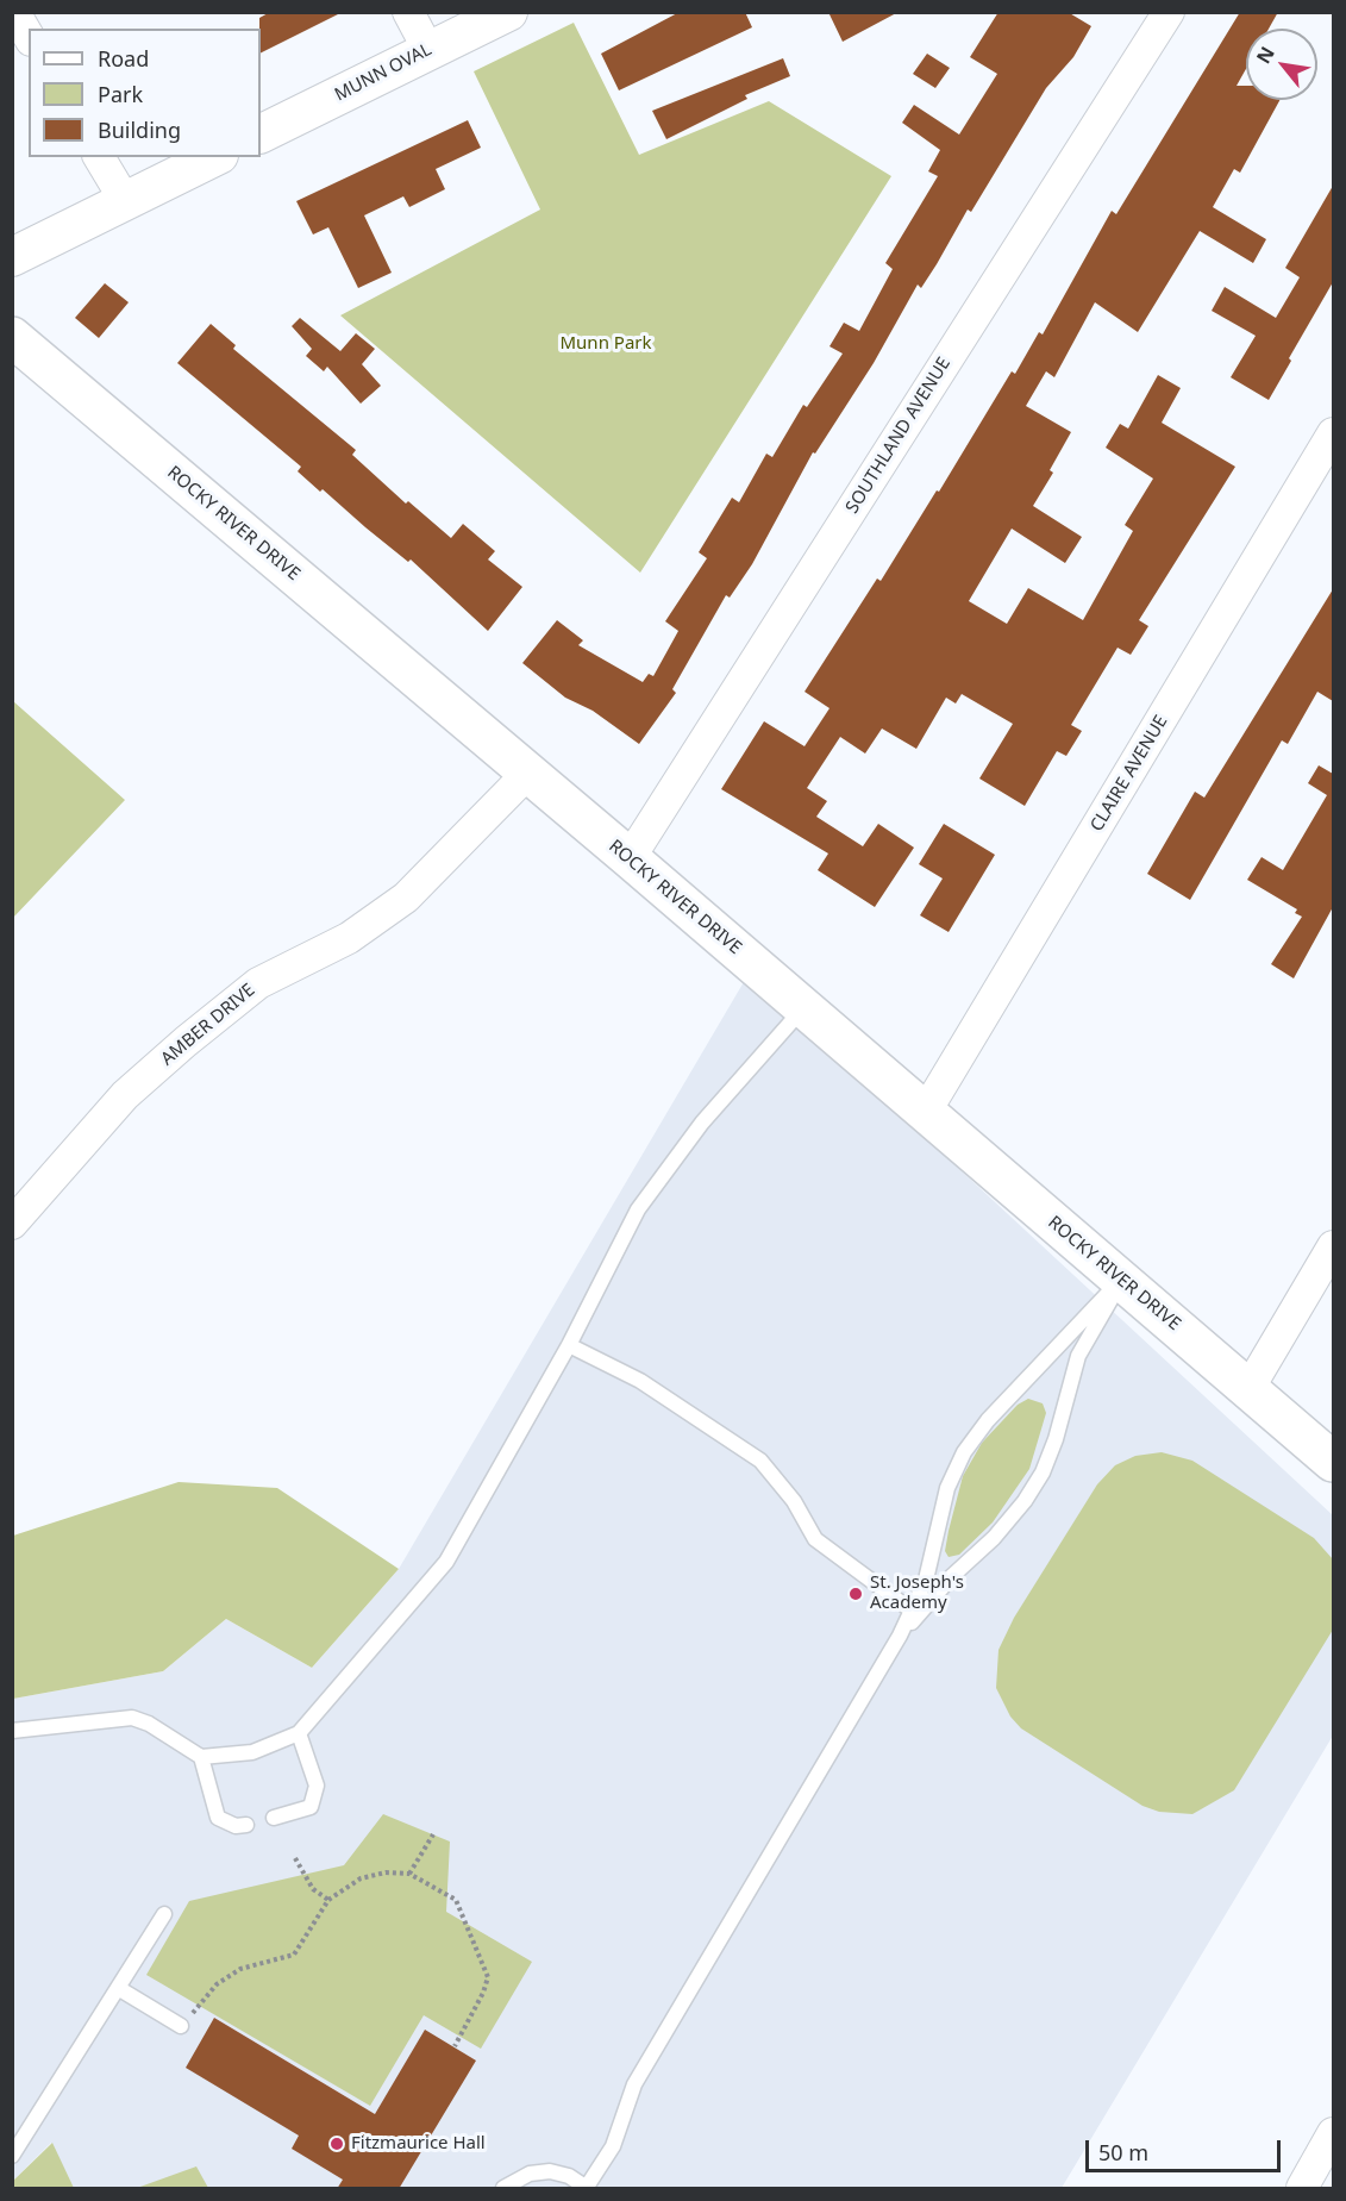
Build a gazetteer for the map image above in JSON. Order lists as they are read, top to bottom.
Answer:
{
  "streets": {
    "main road": ["ROCKY RIVER DRIVE"],
    "street": [
      "MUNN OVAL",
      "SOUTHLAND AVENUE",
      "CLAIRE AVENUE",
      "AMBER DRIVE"
    ]
  },
  "crossings": [
    ["SOUTHLAND AVENUE", "ROCKY RIVER DRIVE"],
    ["ROCKY RIVER DRIVE", "CLAIRE AVENUE"],
    ["ROCKY RIVER DRIVE", "AMBER DRIVE"]
  ],
  "parks": ["Munn Park"],
  "places": ["St. Joseph's Academy", "Fitzmaurice Hall"],
  "legend": ["Road", "Park", "Building"],
  "scale_bar": "50 m",
  "north": "top left"
}
